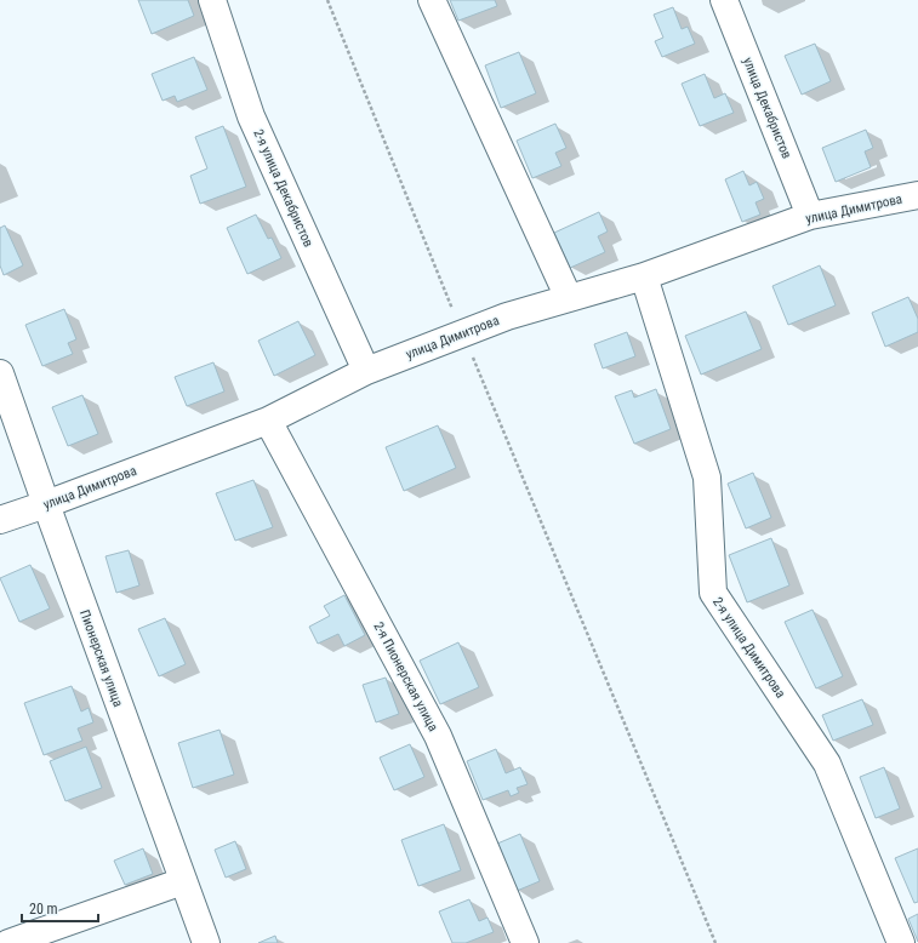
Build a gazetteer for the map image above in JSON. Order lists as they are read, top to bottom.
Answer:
{
  "streets": {
    "street": [
      "улица Декабристов",
      "2-я улица Декабристов",
      "улица Димитрова",
      "2-я улица Димитрова",
      "Пионерская улица",
      "2-я Пионерская улица"
    ]
  },
  "crossings": [
    ["улица Декабристов", "улица Димитрова"],
    ["2-я улица Декабристов", "улица Димитрова"],
    ["улица Димитрова", "2-я улица Димитрова"],
    ["улица Димитрова", "Пионерская улица"],
    ["улица Димитрова", "2-я Пионерская улица"]
  ],
  "scale_bar": "20 m"
}
